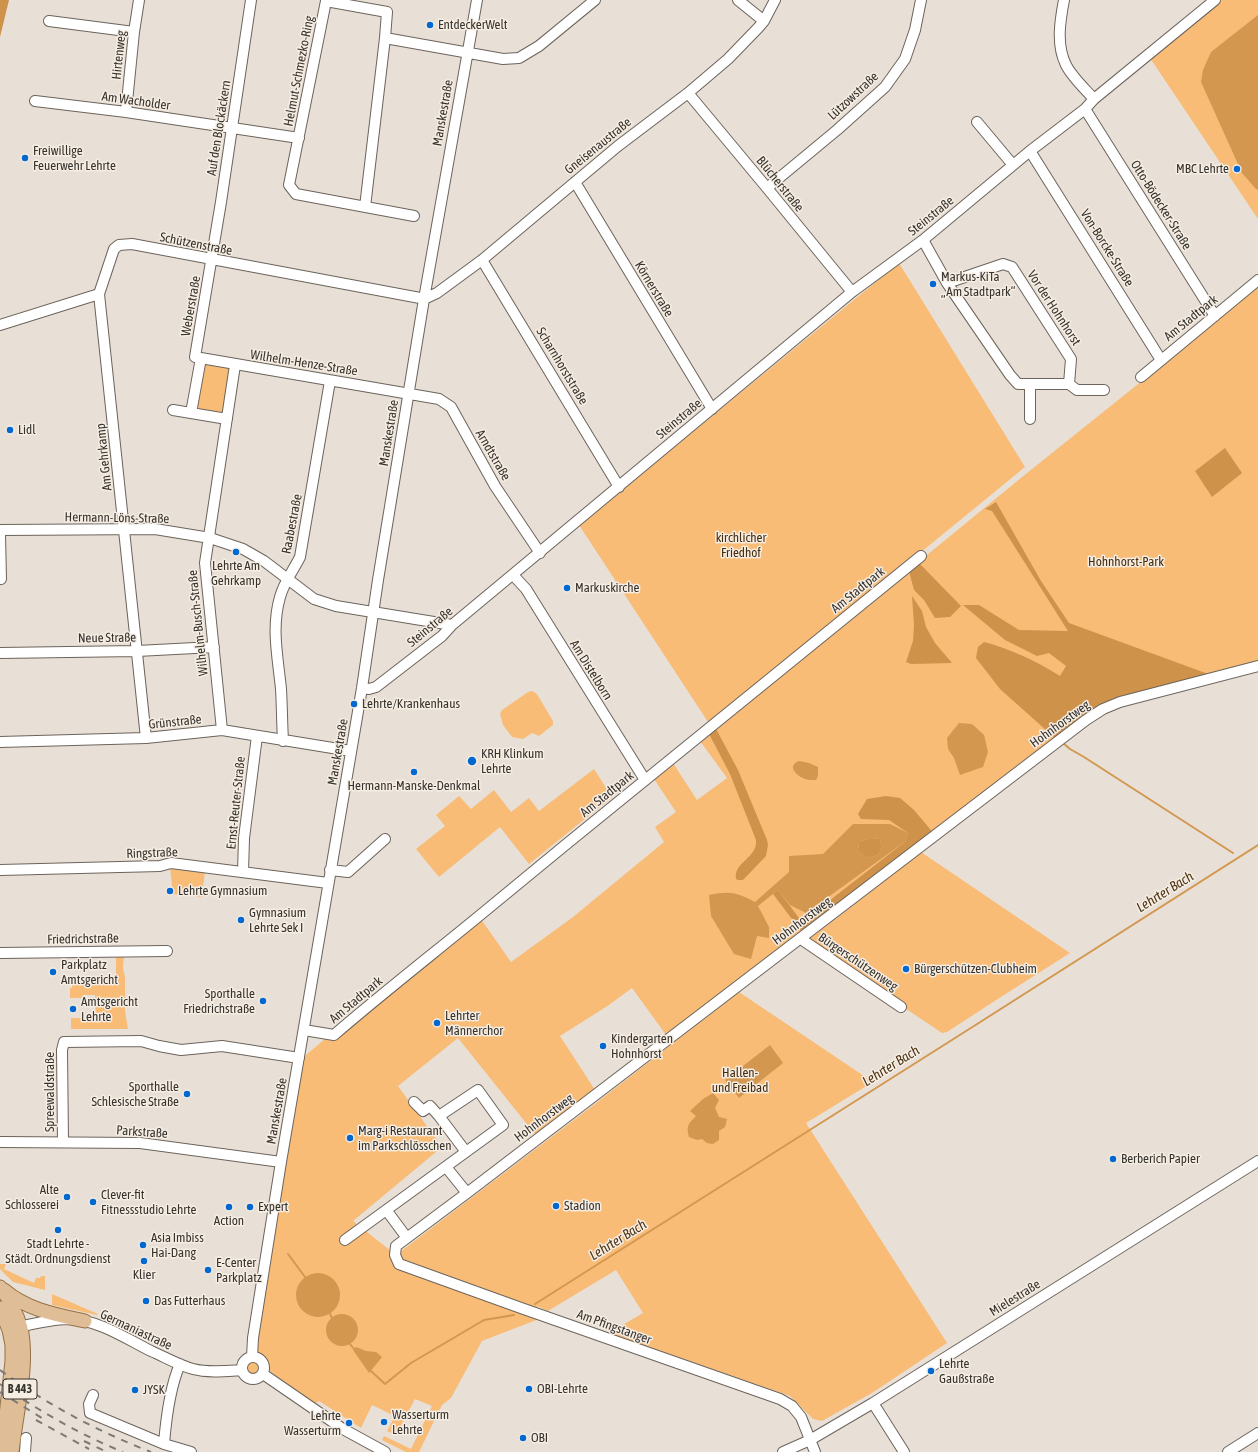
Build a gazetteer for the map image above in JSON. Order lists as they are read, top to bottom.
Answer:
{
  "streets": {
    "main road": ["B 443"],
    "street": [
      "Hirtenweg",
      "Helmut-Schmezko-Ring",
      "Lützowstraße",
      "Am Wacholder",
      "Manskestraße",
      "Auf den Blockäckern",
      "Gneisenaustraße",
      "Blücherstraße",
      "Otto-Bödecker-Straße",
      "Steinstraße",
      "Schützenstraße",
      "Von-Borcke-Straße",
      "Körnerstraße",
      "Weberstraße",
      "Vor der Hohnhorst",
      "Am Stadtpark",
      "Wilhelm-Henze-Straße",
      "Scharnhorststraße",
      "Arndtstraße",
      "Am Gehrkamp",
      "Hermann-Löns-Straße",
      "Raabestraße",
      "Wilhelm-Busch-Straße",
      "Neue Straße",
      "Am Distelborn",
      "Grünstraße",
      "Hohnhorstweg",
      "Ernst-Reuter-Straße",
      "Ringstraße",
      "Friedrichstraße",
      "Bürgerschützenweg",
      "Spreewaldstraße",
      "Parkstraße",
      "Mielestraße",
      "Am Pfingstanger",
      "Germaniastraße"
    ]
  },
  "crossings": [
    ["Hirtenweg", "Am Wacholder"],
    ["Helmut-Schmezko-Ring", "Am Wacholder"],
    ["Helmut-Schmezko-Ring", "Auf den Blockäckern"],
    ["Lützowstraße", "Blücherstraße"],
    ["Am Wacholder", "Auf den Blockäckern"],
    ["Manskestraße", "Gneisenaustraße"],
    ["Manskestraße", "Steinstraße"],
    ["Manskestraße", "Schützenstraße"],
    ["Manskestraße", "Am Stadtpark"],
    ["Manskestraße", "Wilhelm-Henze-Straße"],
    ["Manskestraße", "Arndtstraße"],
    ["Manskestraße", "Hermann-Löns-Straße"],
    ["Manskestraße", "Grünstraße"],
    ["Manskestraße", "Ringstraße"],
    ["Manskestraße", "Spreewaldstraße"],
    ["Manskestraße", "Parkstraße"],
    ["Manskestraße", "Germaniastraße"],
    ["Auf den Blockäckern", "Schützenstraße"],
    ["Auf den Blockäckern", "Weberstraße"],
    ["Gneisenaustraße", "Blücherstraße"],
    ["Gneisenaustraße", "Schützenstraße"],
    ["Gneisenaustraße", "Körnerstraße"],
    ["Gneisenaustraße", "Scharnhorststraße"],
    ["Blücherstraße", "Steinstraße"],
    ["Otto-Bödecker-Straße", "Steinstraße"],
    ["Otto-Bödecker-Straße", "Am Stadtpark"],
    ["Steinstraße", "Von-Borcke-Straße"],
    ["Steinstraße", "Körnerstraße"],
    ["Steinstraße", "Scharnhorststraße"],
    ["Steinstraße", "Arndtstraße"],
    ["Steinstraße", "Hermann-Löns-Straße"],
    ["Steinstraße", "Am Distelborn"],
    ["Schützenstraße", "Weberstraße"],
    ["Schützenstraße", "Am Gehrkamp"],
    ["Von-Borcke-Straße", "Am Stadtpark"],
    ["Weberstraße", "Wilhelm-Henze-Straße"],
    ["Am Stadtpark", "Am Distelborn"],
    ["Wilhelm-Henze-Straße", "Arndtstraße"],
    ["Wilhelm-Henze-Straße", "Raabestraße"],
    ["Wilhelm-Henze-Straße", "Wilhelm-Busch-Straße"],
    ["Am Gehrkamp", "Hermann-Löns-Straße"],
    ["Am Gehrkamp", "Neue Straße"],
    ["Am Gehrkamp", "Grünstraße"],
    ["Hermann-Löns-Straße", "Raabestraße"],
    ["Hermann-Löns-Straße", "Wilhelm-Busch-Straße"],
    ["Raabestraße", "Grünstraße"],
    ["Wilhelm-Busch-Straße", "Neue Straße"],
    ["Wilhelm-Busch-Straße", "Grünstraße"],
    ["Grünstraße", "Ernst-Reuter-Straße"],
    ["Hohnhorstweg", "Bürgerschützenweg"],
    ["Hohnhorstweg", "Am Pfingstanger"],
    ["Ernst-Reuter-Straße", "Ringstraße"],
    ["Spreewaldstraße", "Parkstraße"],
    ["Mielestraße", "Am Pfingstanger"],
    ["Germaniastraße", "B 443"]
  ],
  "water": ["Lehrter Bach"],
  "parks": ["kirchlicher Friedhof", "Hohnhorst-Park", "Hallen- und Freibad"],
  "places": [
    "EntdeckerWelt",
    "Freiwillige Feuerwehr Lehrte",
    "MBC Lehrte",
    "Markus-KiTa „Am Stadtpark“",
    "Lidl",
    "Lehrte Am Gehrkamp",
    "Markuskirche",
    "Lehrte/Krankenhaus",
    "KRH Klinkum Lehrte",
    "Hermann-Manske-Denkmal",
    "Lehrte Gymnasium",
    "Gymnasium Lehrte Sek I",
    "Bürgerschützen-Clubheim",
    "Parkplatz Amtsgericht",
    "Sporthalle Friedrichstraße",
    "Amtsgericht Lehrte",
    "Lehrter Männerchor",
    "Kindergarten Hohnhorst",
    "Sporthalle Schlesische Straße",
    "Marg-i Restaurant im Parkschlösschen",
    "Berberich Papier",
    "Alte Schlosserei",
    "Clever-fit Fitnessstudio Lehrte",
    "Stadion",
    "Action",
    "Expert",
    "Stadt Lehrte - Städt. Ordnungsdienst",
    "Asia Imbiss Hai-Dang",
    "Klier",
    "E-Center Parkplatz",
    "Das Futterhaus",
    "Lehrte Gaußstraße",
    "OBI-Lehrte",
    "JYSK",
    "Wasserturm Lehrte",
    "Lehrte Wasserturm",
    "OBI"
  ]
}
